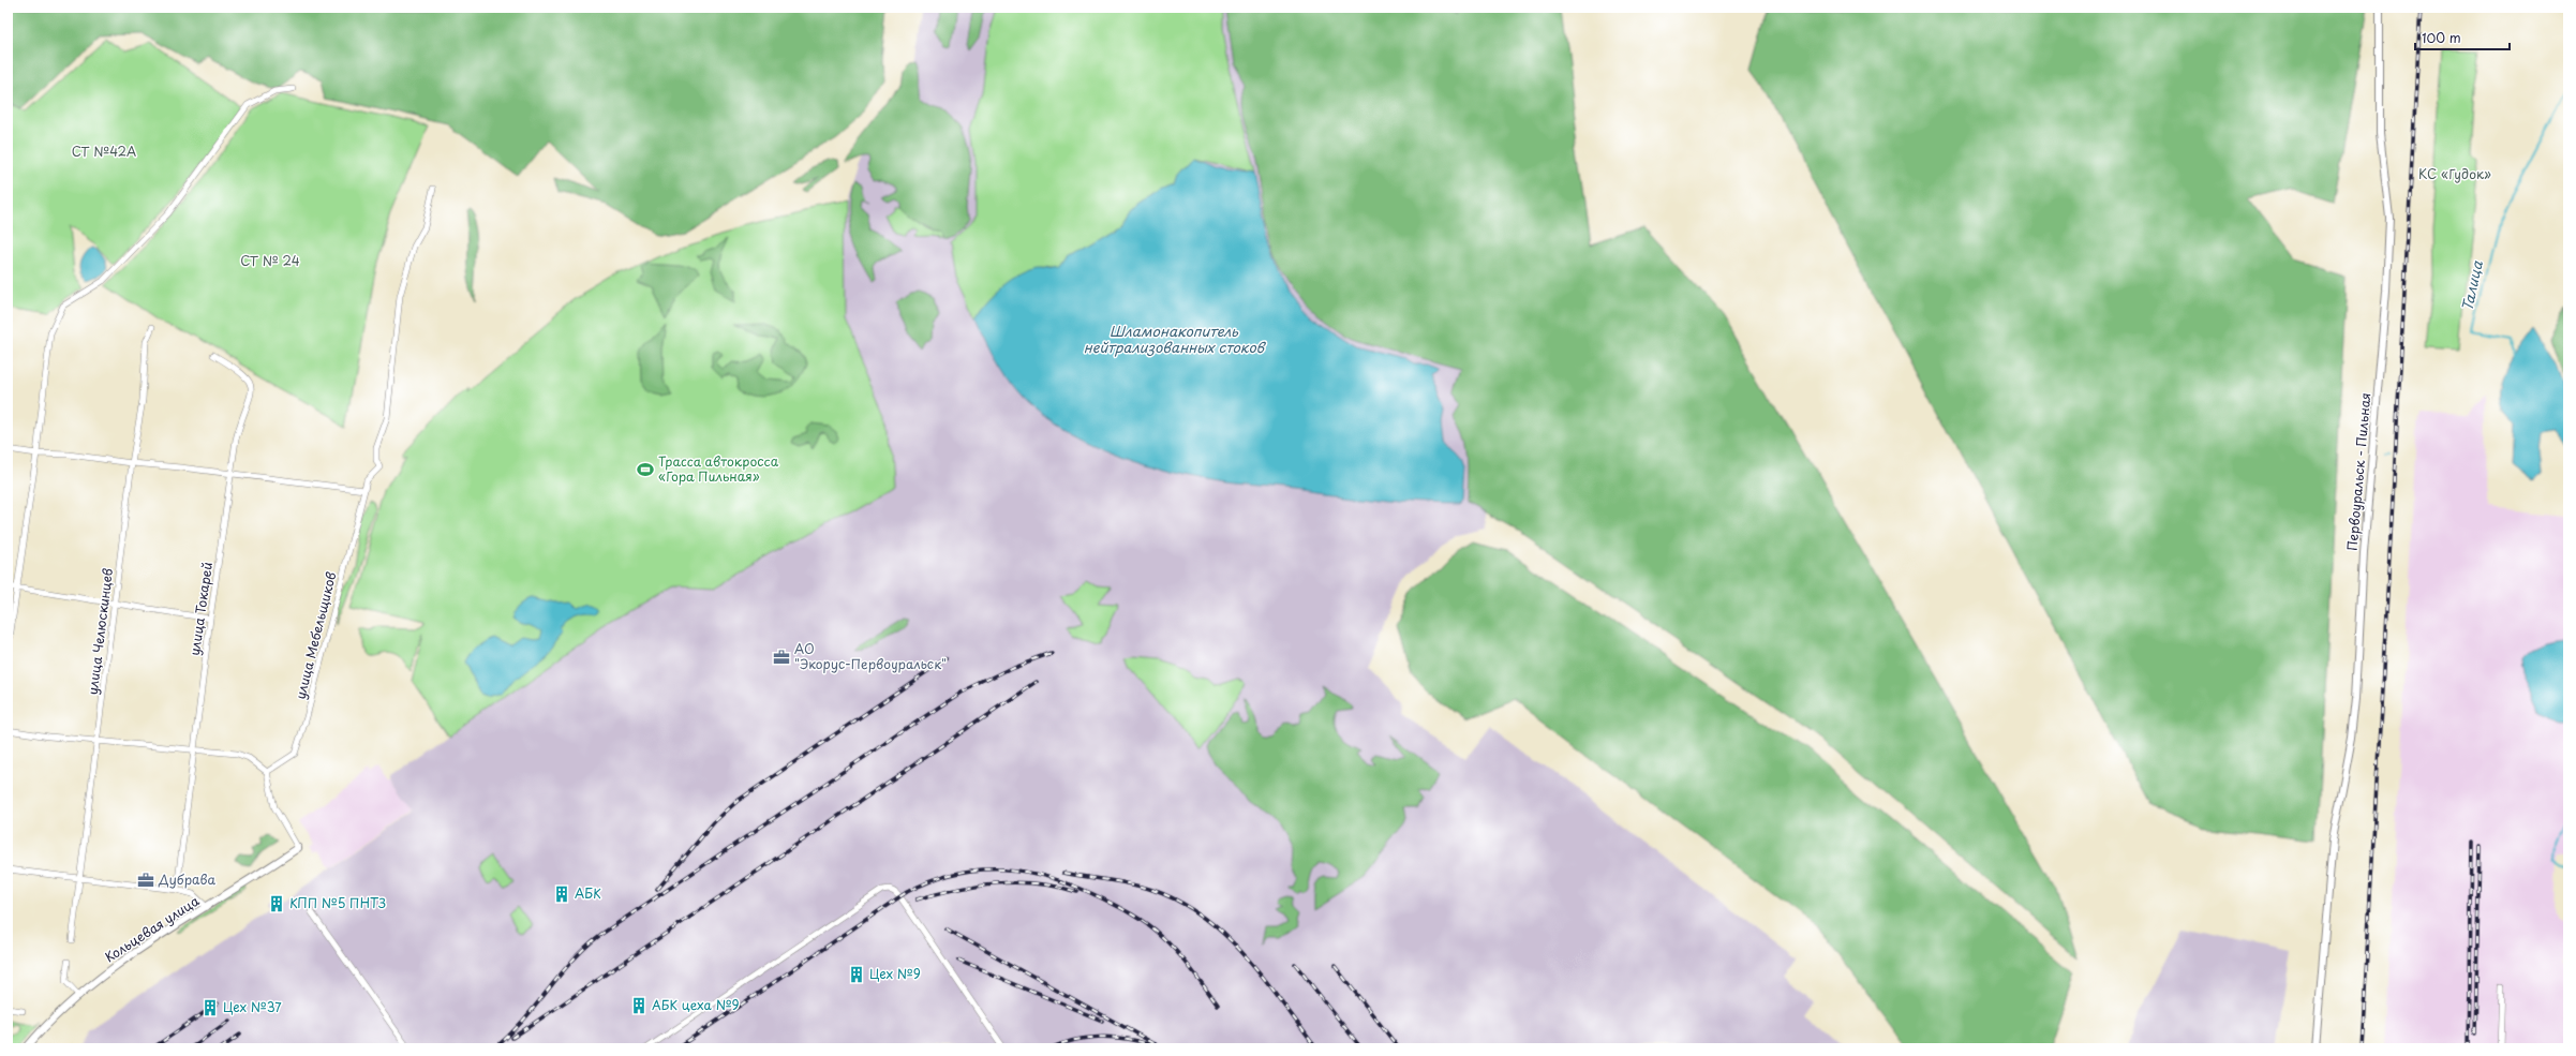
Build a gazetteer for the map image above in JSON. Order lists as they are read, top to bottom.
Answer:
{
  "streets": {
    "street": [
      "Первоуральск - Пильная",
      "улица Токарей",
      "улица Челюскинцев",
      "улица Мебельщиков",
      "Кольцевая улица"
    ]
  },
  "crossings": [
    ["улица Мебельщиков", "Кольцевая улица"]
  ],
  "water": ["Талица", "Шламонакопитель нейтрализованных стоков"],
  "parks": ["СТ №42А", "КС «Гудок»", "СТ № 24"],
  "places": {
    "sports": ["Трасса автокросса «Гора Пильная»"],
    "office": ["АО \"Экорус-Первоуральск\"", "Дубрава"],
    "building": [
      "АБК",
      "КПП №5 ПНТЗ",
      "Цех №9",
      "АБК цеха №9",
      "Цех №37"
    ]
  },
  "scale_bar": "100 m"
}
